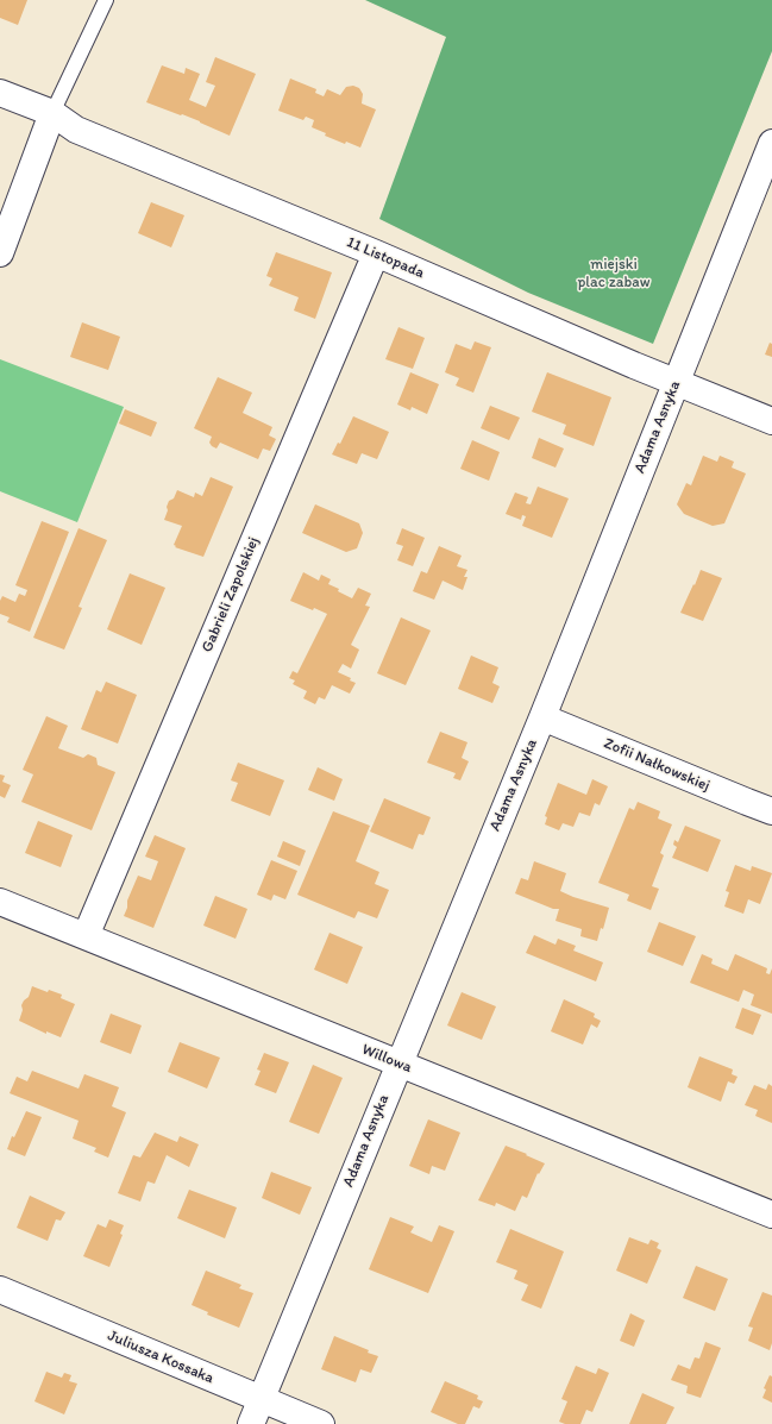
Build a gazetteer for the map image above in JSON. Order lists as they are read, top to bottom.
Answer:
{
  "streets": {
    "street": [
      "11 Listopada",
      "Adama Asnyka",
      "Gabrieli Zapolskiej",
      "Zofii Nałkowskiej",
      "Willowa",
      "Juliusza Kossaka"
    ]
  },
  "crossings": [
    ["11 Listopada", "Adama Asnyka"],
    ["11 Listopada", "Gabrieli Zapolskiej"],
    ["Adama Asnyka", "Zofii Nałkowskiej"],
    ["Adama Asnyka", "Willowa"],
    ["Adama Asnyka", "Juliusza Kossaka"],
    ["Gabrieli Zapolskiej", "Willowa"]
  ],
  "parks": ["miejski plac zabaw"]
}
